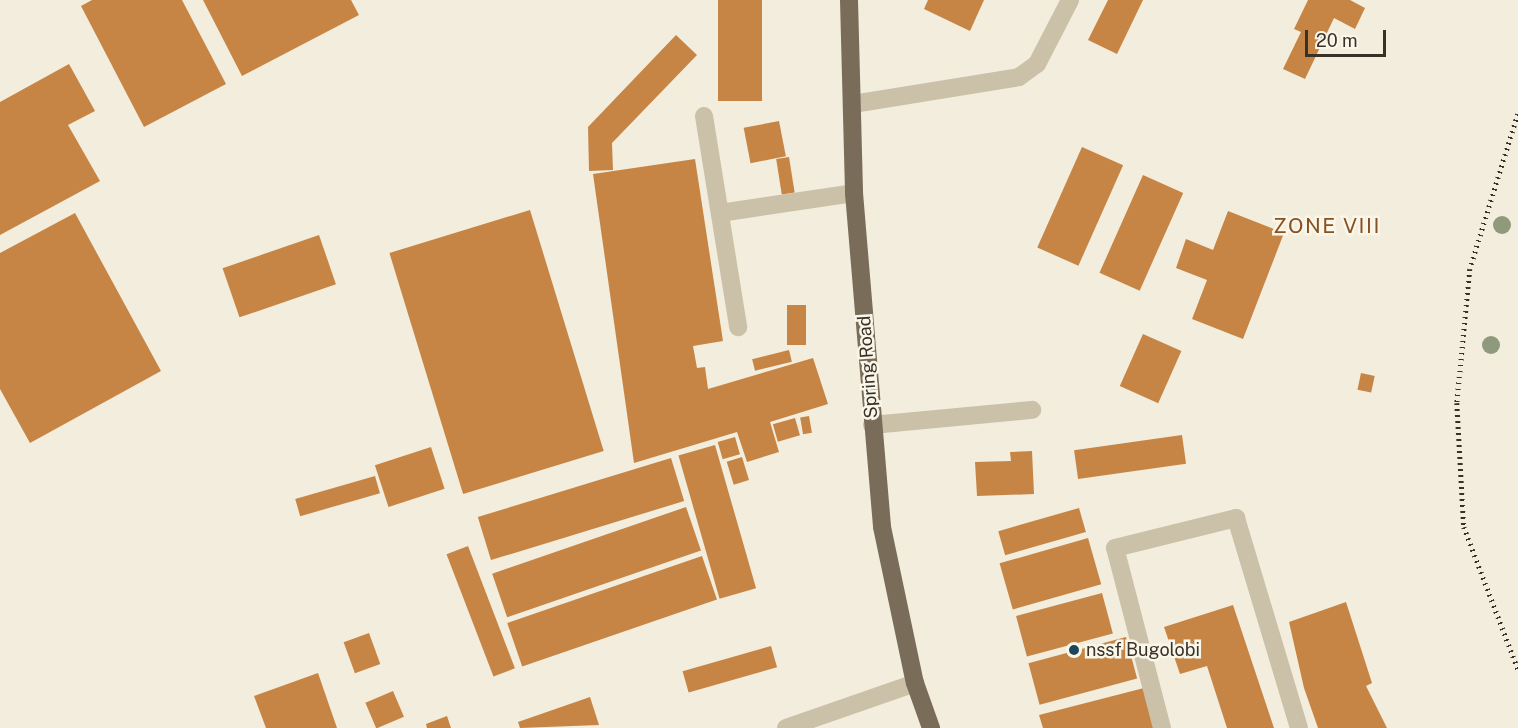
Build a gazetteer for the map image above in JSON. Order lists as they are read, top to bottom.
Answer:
{
  "streets": {
    "main road": ["Spring Road"]
  },
  "districts": ["ZONE VIII"],
  "places": ["nssf Bugolobi"],
  "scale_bar": "20 m"
}
